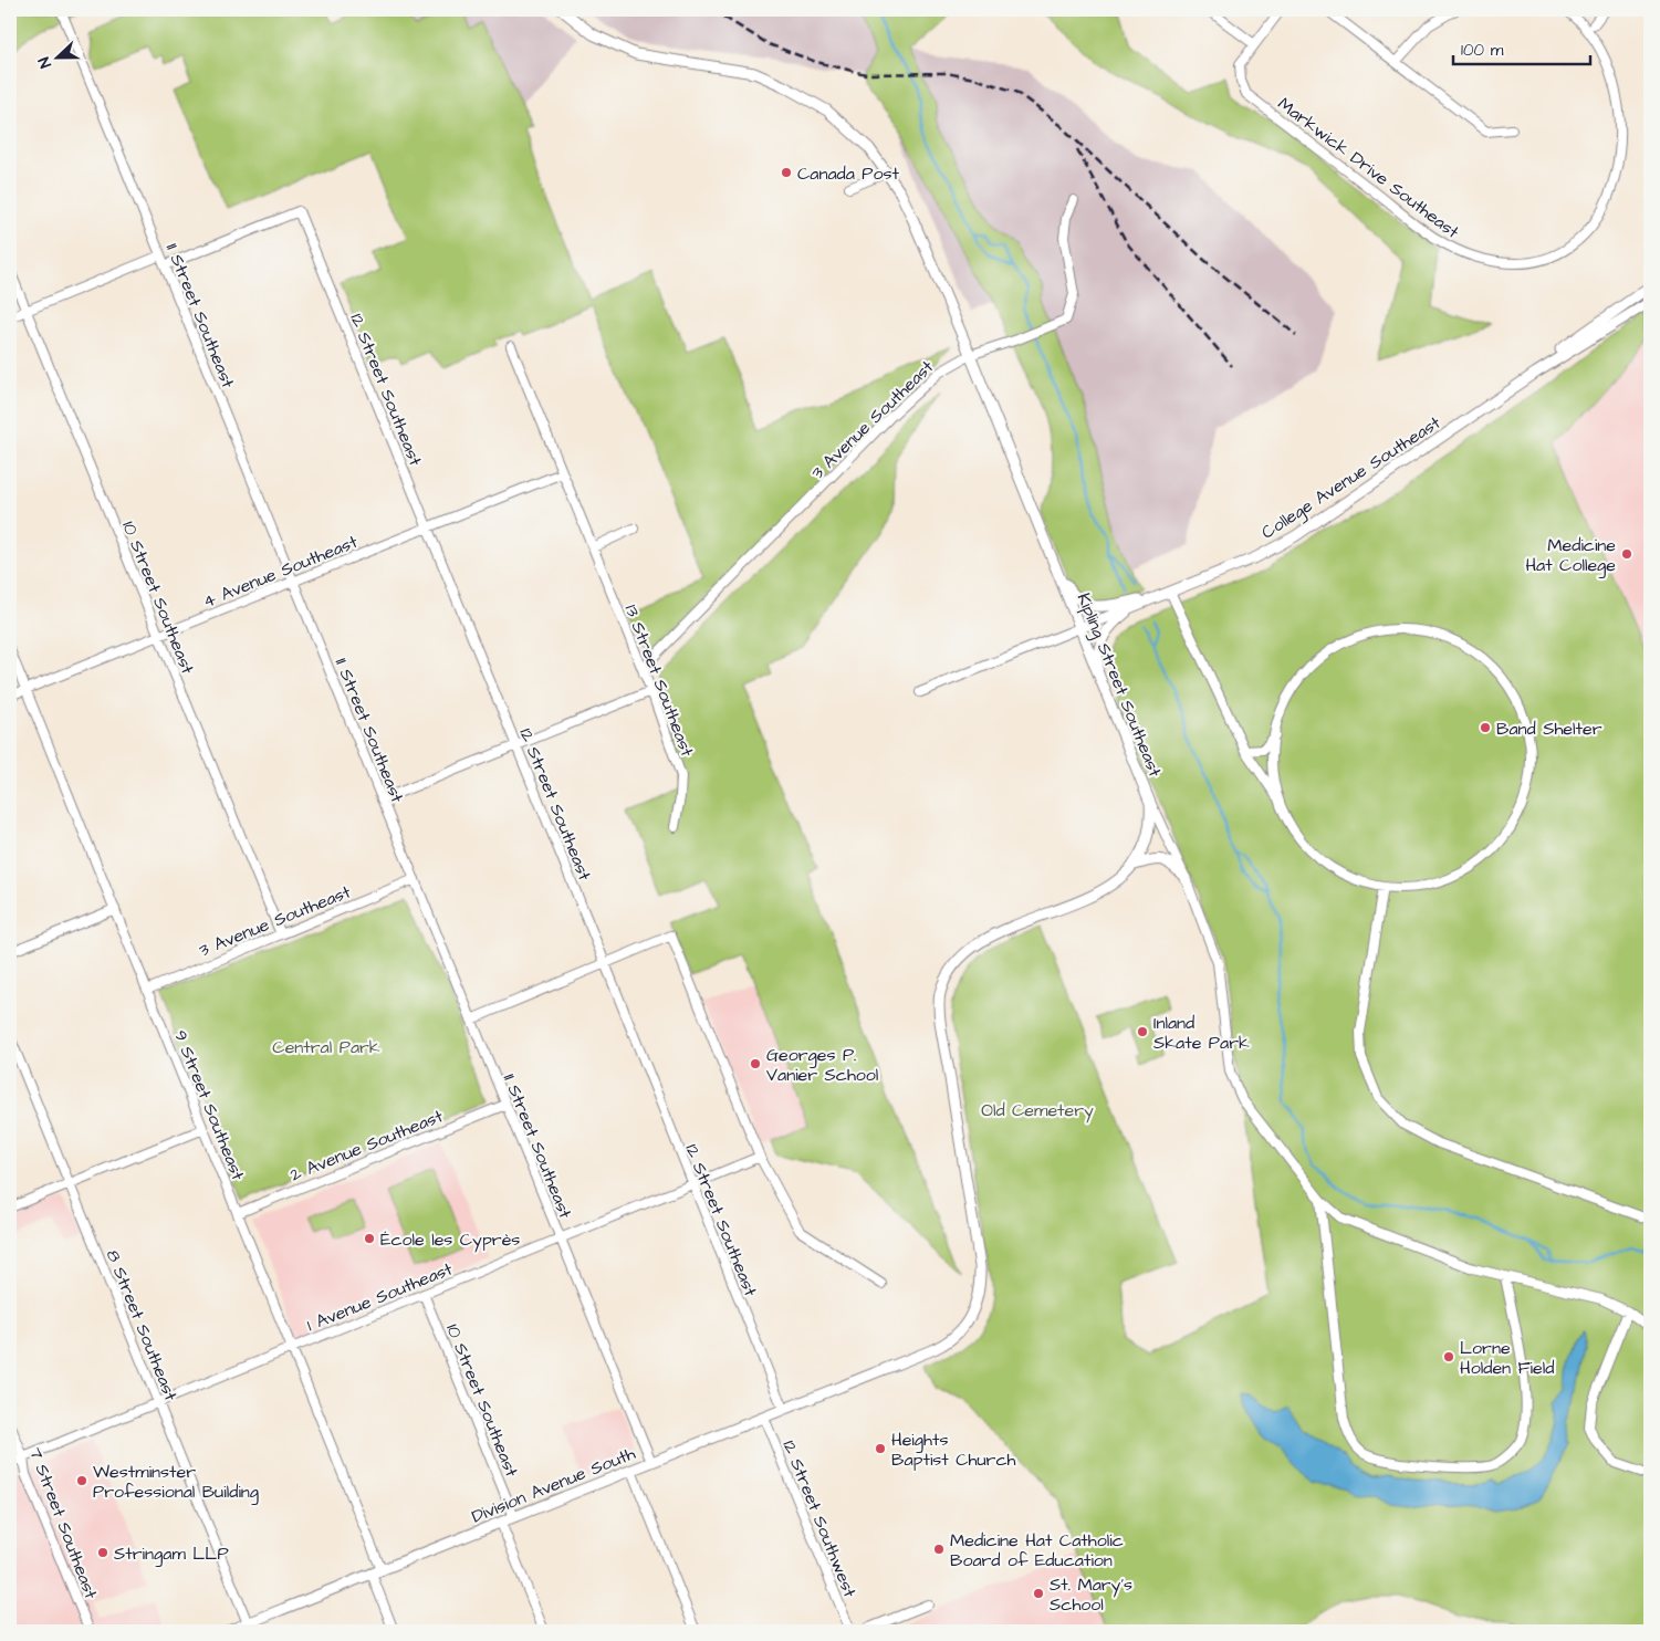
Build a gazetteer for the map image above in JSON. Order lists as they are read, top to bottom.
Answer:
{
  "streets": {
    "street": [
      "Markwick Drive Southeast",
      "11 Street Southeast",
      "12 Street Southeast",
      "3 Avenue Southeast",
      "College Avenue Southeast",
      "4 Avenue Southeast",
      "10 Street Southeast",
      "13 Street Southeast",
      "Kipling Street Southeast",
      "9 Street Southeast",
      "2 Avenue Southeast",
      "1 Avenue Southeast",
      "8 Street Southeast",
      "Division Avenue South",
      "12 Street Southwest",
      "7 Street Southeast"
    ]
  },
  "crossings": [
    ["11 Street Southeast", "12 Street Southeast"],
    ["11 Street Southeast", "3 Avenue Southeast"],
    ["11 Street Southeast", "4 Avenue Southeast"],
    ["11 Street Southeast", "2 Avenue Southeast"],
    ["11 Street Southeast", "1 Avenue Southeast"],
    ["11 Street Southeast", "Division Avenue South"],
    ["12 Street Southeast", "4 Avenue Southeast"],
    ["12 Street Southeast", "1 Avenue Southeast"],
    ["12 Street Southeast", "Division Avenue South"],
    ["3 Avenue Southeast", "10 Street Southeast"],
    ["3 Avenue Southeast", "13 Street Southeast"],
    ["3 Avenue Southeast", "Kipling Street Southeast"],
    ["3 Avenue Southeast", "9 Street Southeast"],
    ["College Avenue Southeast", "Kipling Street Southeast"],
    ["4 Avenue Southeast", "10 Street Southeast"],
    ["4 Avenue Southeast", "13 Street Southeast"],
    ["4 Avenue Southeast", "9 Street Southeast"],
    ["10 Street Southeast", "1 Avenue Southeast"],
    ["10 Street Southeast", "Division Avenue South"],
    ["9 Street Southeast", "2 Avenue Southeast"],
    ["9 Street Southeast", "1 Avenue Southeast"],
    ["9 Street Southeast", "Division Avenue South"],
    ["1 Avenue Southeast", "8 Street Southeast"],
    ["1 Avenue Southeast", "7 Street Southeast"],
    ["8 Street Southeast", "Division Avenue South"],
    ["Division Avenue South", "12 Street Southwest"]
  ],
  "parks": ["Central Park", "Old Cemetery"],
  "places": [
    "Canada Post",
    "Medicine Hat College",
    "Band Shelter",
    "Inland Skate Park",
    "Georges P. Vanier School",
    "École les Cyprès",
    "Lorne Holden Field",
    "Heights Baptist Church",
    "Westminster Professional Building",
    "Medicine Hat Catholic Board of Education",
    "Stringam LLP",
    "St. Mary's School"
  ],
  "scale_bar": "100 m",
  "north": "left"
}
